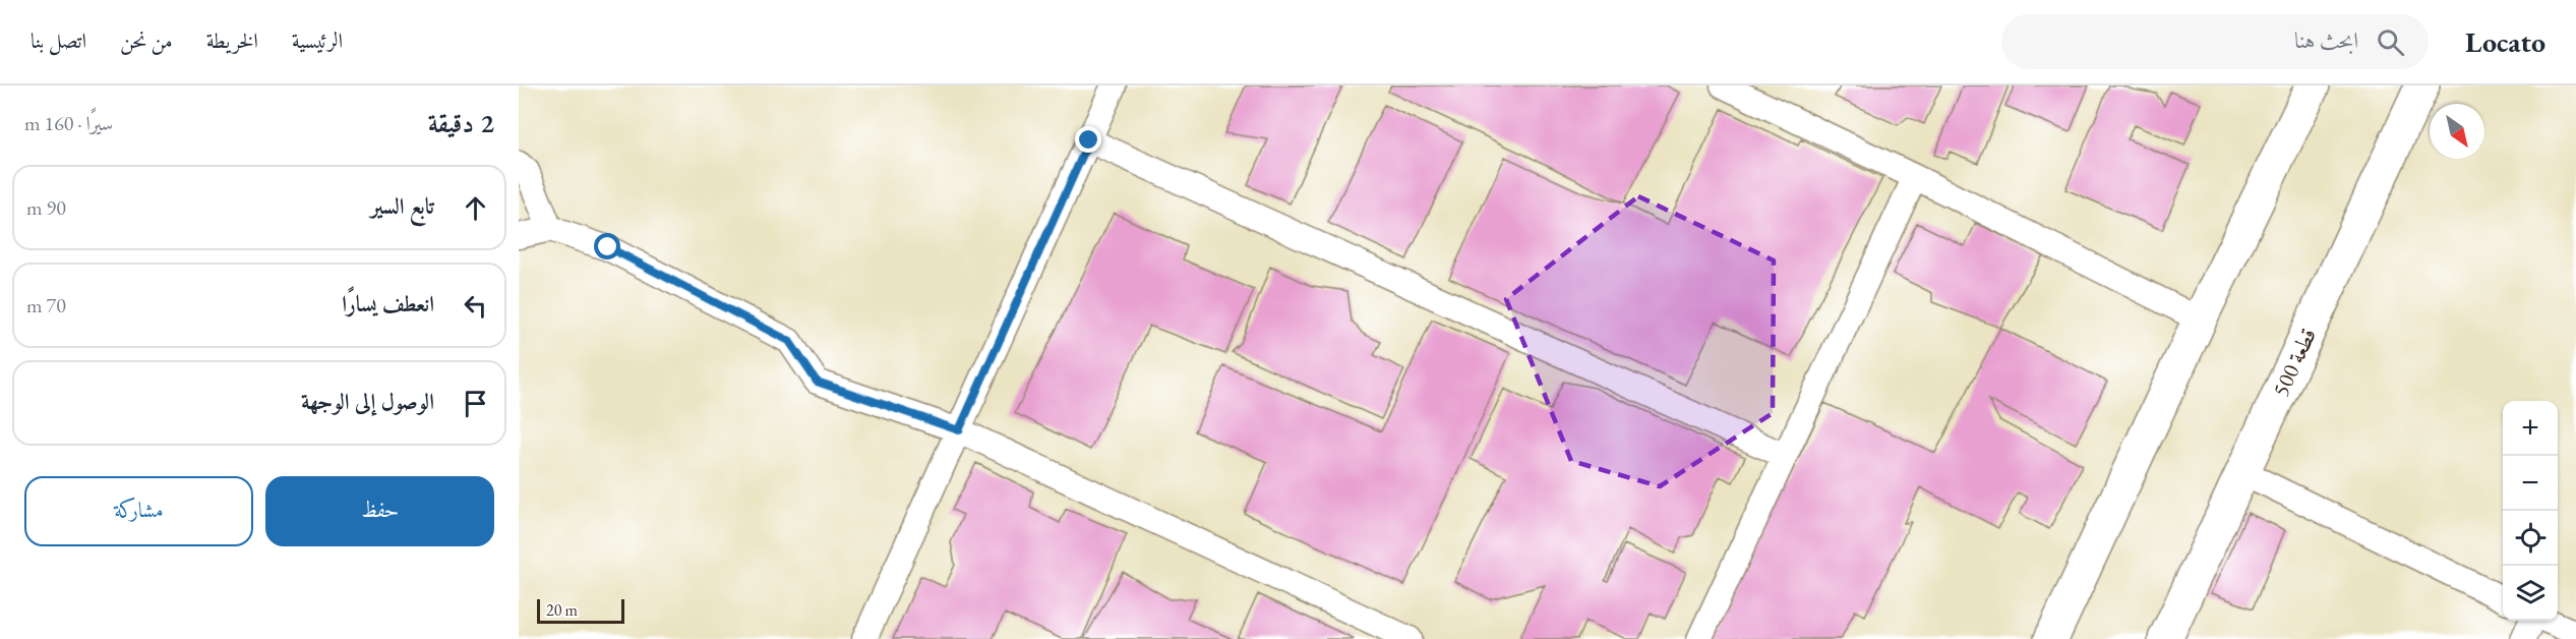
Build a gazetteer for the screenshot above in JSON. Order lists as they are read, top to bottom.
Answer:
{
  "streets": {
    "street": ["قطعة 500"]
  },
  "scale_bar": "20 m",
  "north": "bottom right",
  "page": {
    "header": "Locato",
    "search": "ابحث هنا",
    "nav": [
      "الرئيسية",
      "الخريطة",
      "من نحن",
      "اتصل بنا"
    ],
    "heading": ["2 دقيقة", "سيرًا · 160 m"],
    "list": [
      ["تابع السير", "90 m"],
      ["انعطف يسارًا", "70 m"],
      "الوصول إلى الوجهة"
    ],
    "map_buttons": ["+", "−"],
    "buttons": ["حفظ", "مشاركة"],
    "scale": "20 m"
  }
}
